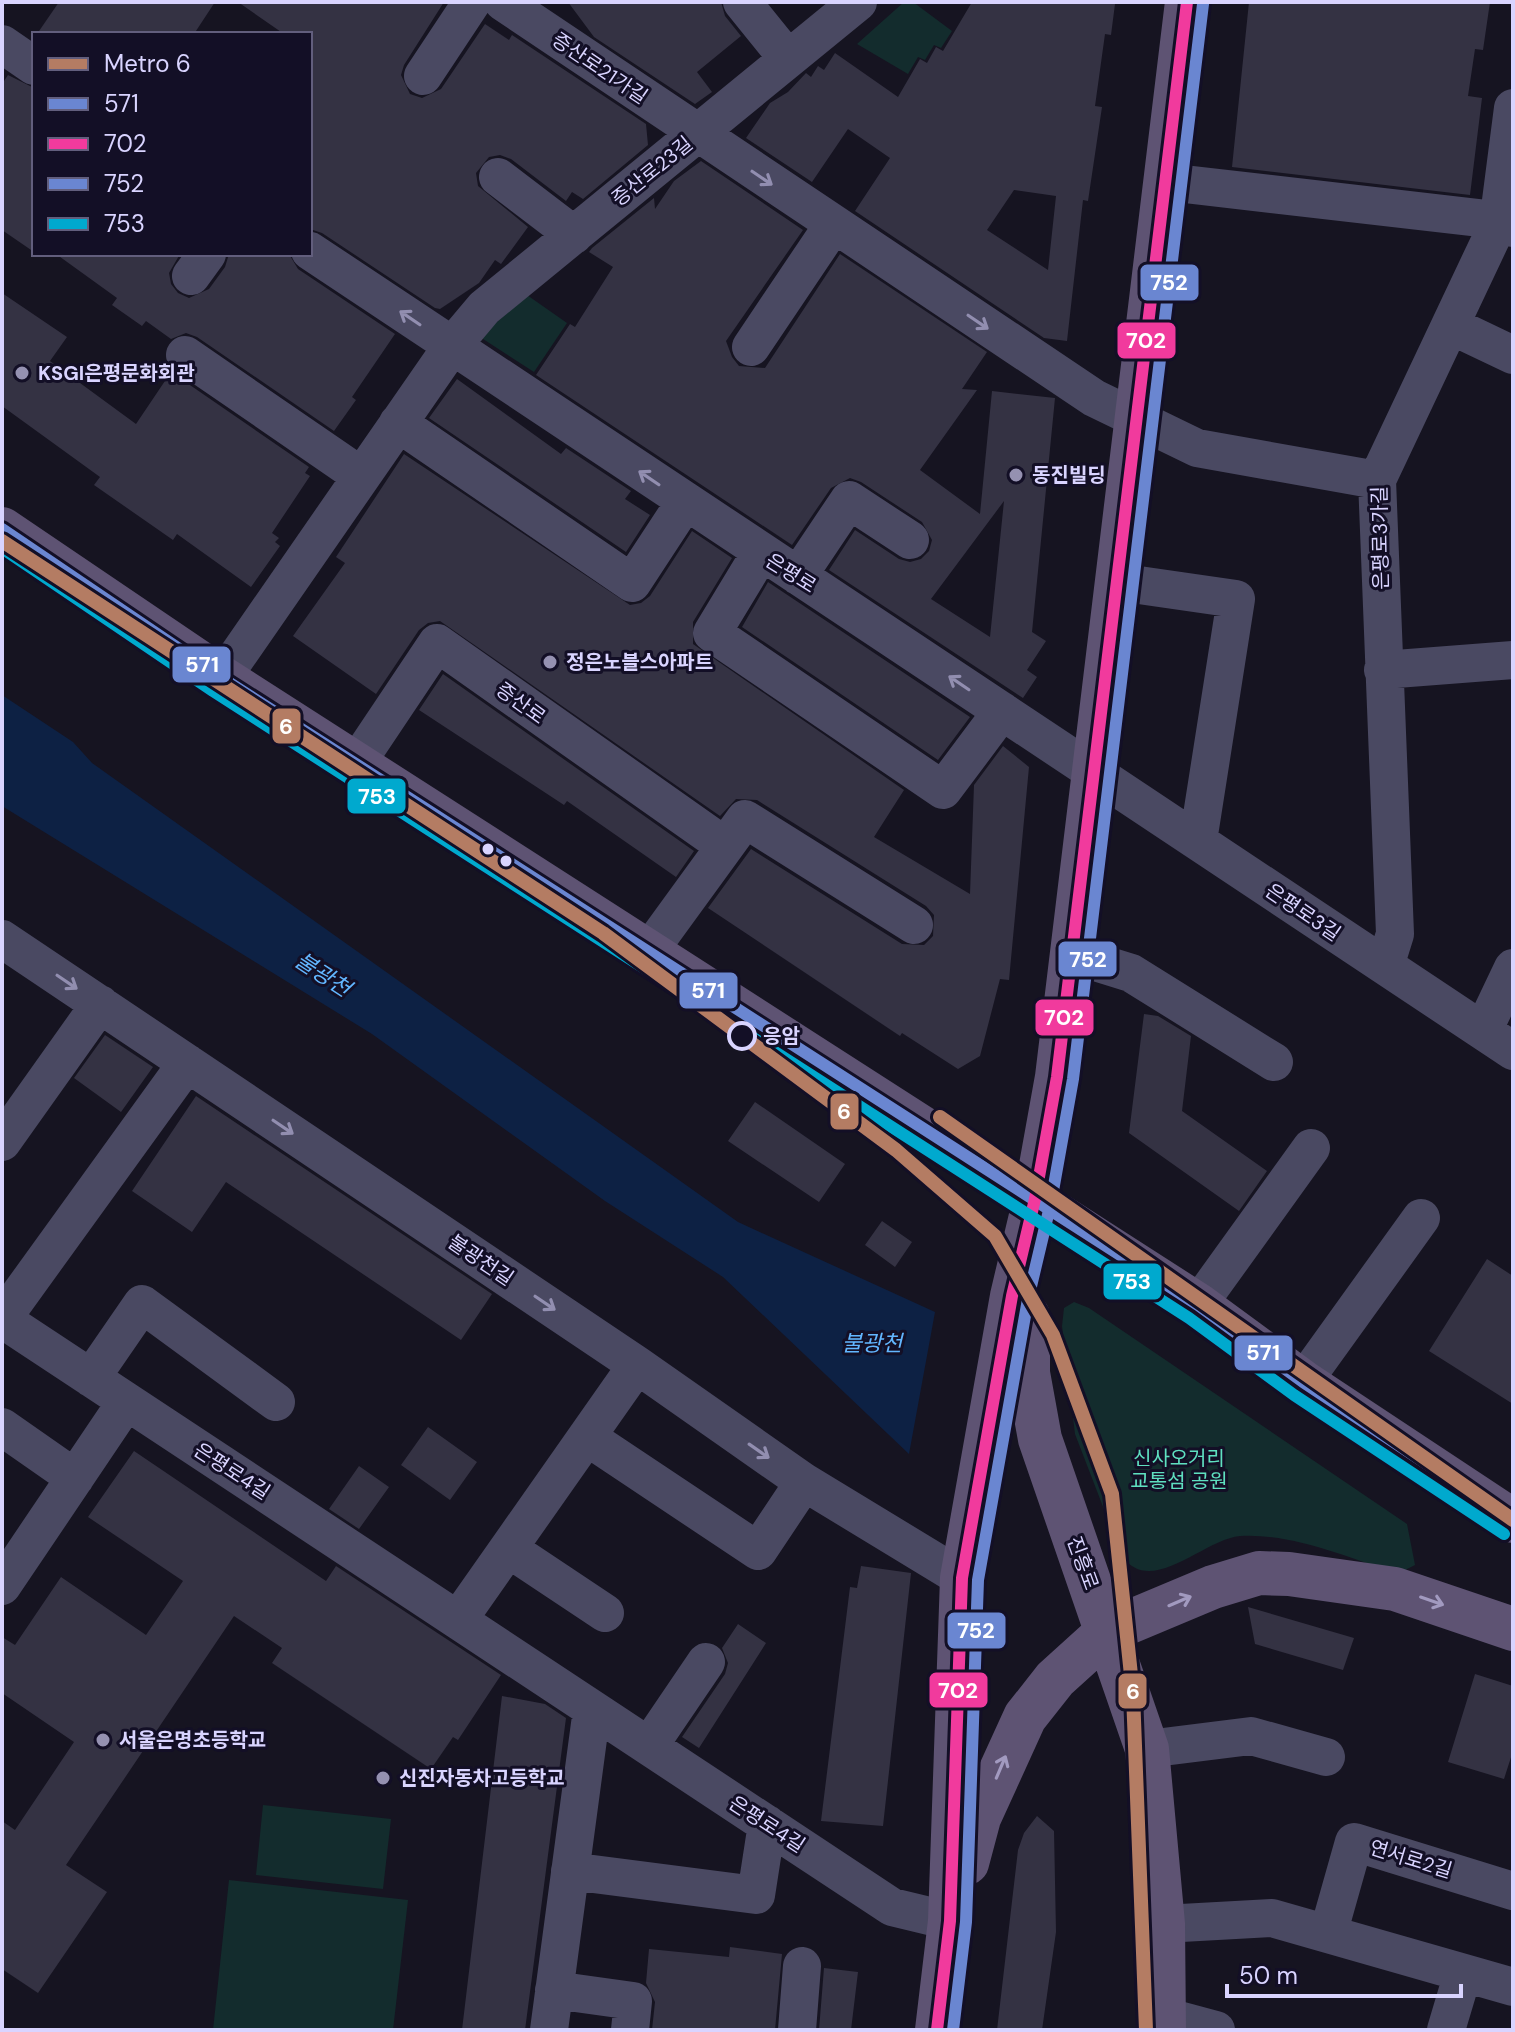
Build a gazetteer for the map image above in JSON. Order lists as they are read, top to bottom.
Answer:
{
  "streets": {
    "main road": ["진흥로"],
    "street": [
      "증산로21가길",
      "증산로23길",
      "은평로3가길",
      "은평로",
      "증산로",
      "은평로3길",
      "불광천길",
      "은평로4길",
      "연서로2길"
    ]
  },
  "crossings": [
    ["증산로21가길", "증산로23길"],
    ["은평로3가길", "은평로3길"],
    ["은평로", "은평로3길"]
  ],
  "one_way": ["불광천길"],
  "water": ["불광천"],
  "parks": ["신사오거리 교통섬 공원"],
  "places": [
    "KSGI은평문화회관",
    "동진빌딩",
    "정은노블스아파트",
    "응암",
    "서울은명초등학교",
    "신진자동차고등학교"
  ],
  "lines": [
    "transit line 702",
    "transit line 752",
    "transit line 571",
    "metro line 6",
    "transit line 753"
  ],
  "legend": [
    "Metro 6",
    "571",
    "702",
    "752",
    "753"
  ],
  "scale_bar": "50 m"
}
